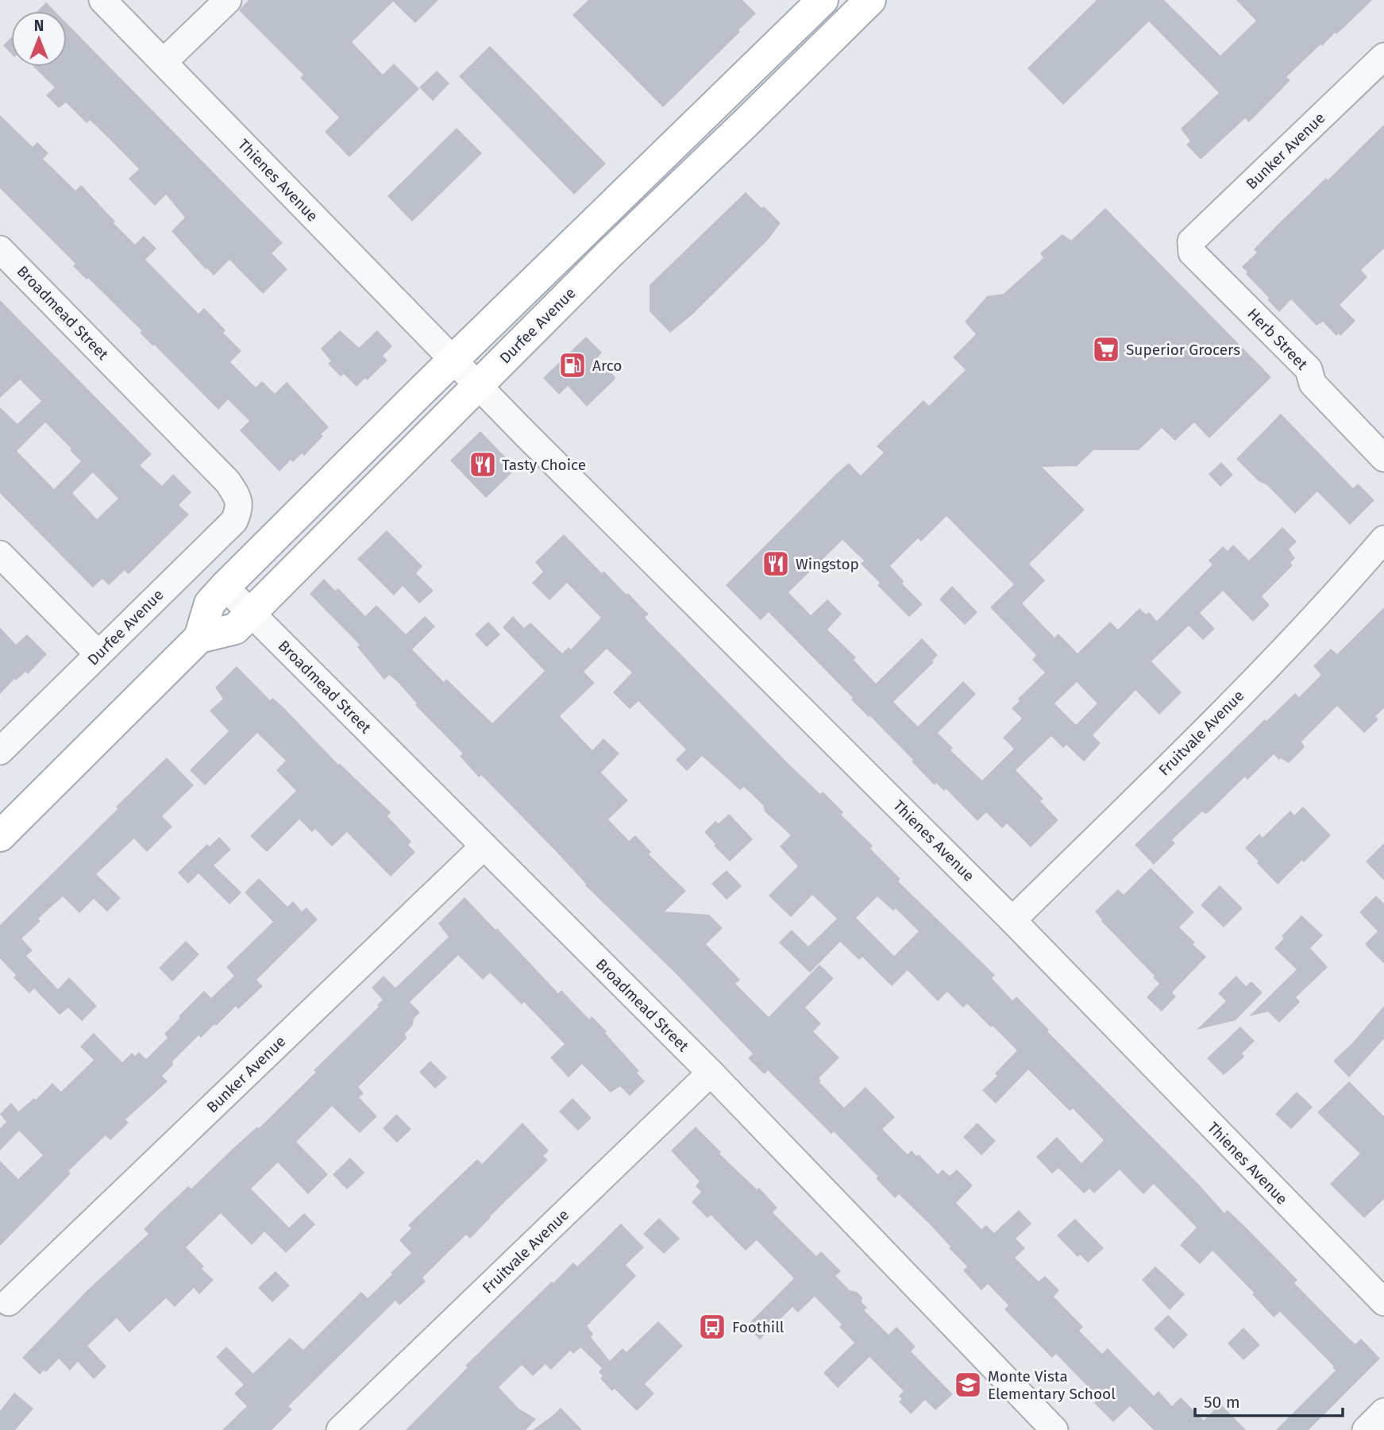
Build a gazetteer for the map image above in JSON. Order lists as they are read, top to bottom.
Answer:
{
  "streets": {
    "main road": ["Durfee Avenue"],
    "street": [
      "Bunker Avenue",
      "Thienes Avenue",
      "Broadmead Street",
      "Herb Street",
      "Fruitvale Avenue"
    ]
  },
  "crossings": [
    ["Bunker Avenue", "Broadmead Street"],
    ["Bunker Avenue", "Herb Street"],
    ["Thienes Avenue", "Durfee Avenue"],
    ["Thienes Avenue", "Fruitvale Avenue"],
    ["Broadmead Street", "Durfee Avenue"],
    ["Broadmead Street", "Fruitvale Avenue"]
  ],
  "places": {
    "supermarket": ["Superior Grocers"],
    "fuel station": ["Arco"],
    "restaurant": ["Tasty Choice", "Wingstop"],
    "bus stop": ["Foothill"],
    "school or university": ["Monte Vista Elementary School"]
  },
  "scale_bar": "50 m",
  "north": "top"
}
